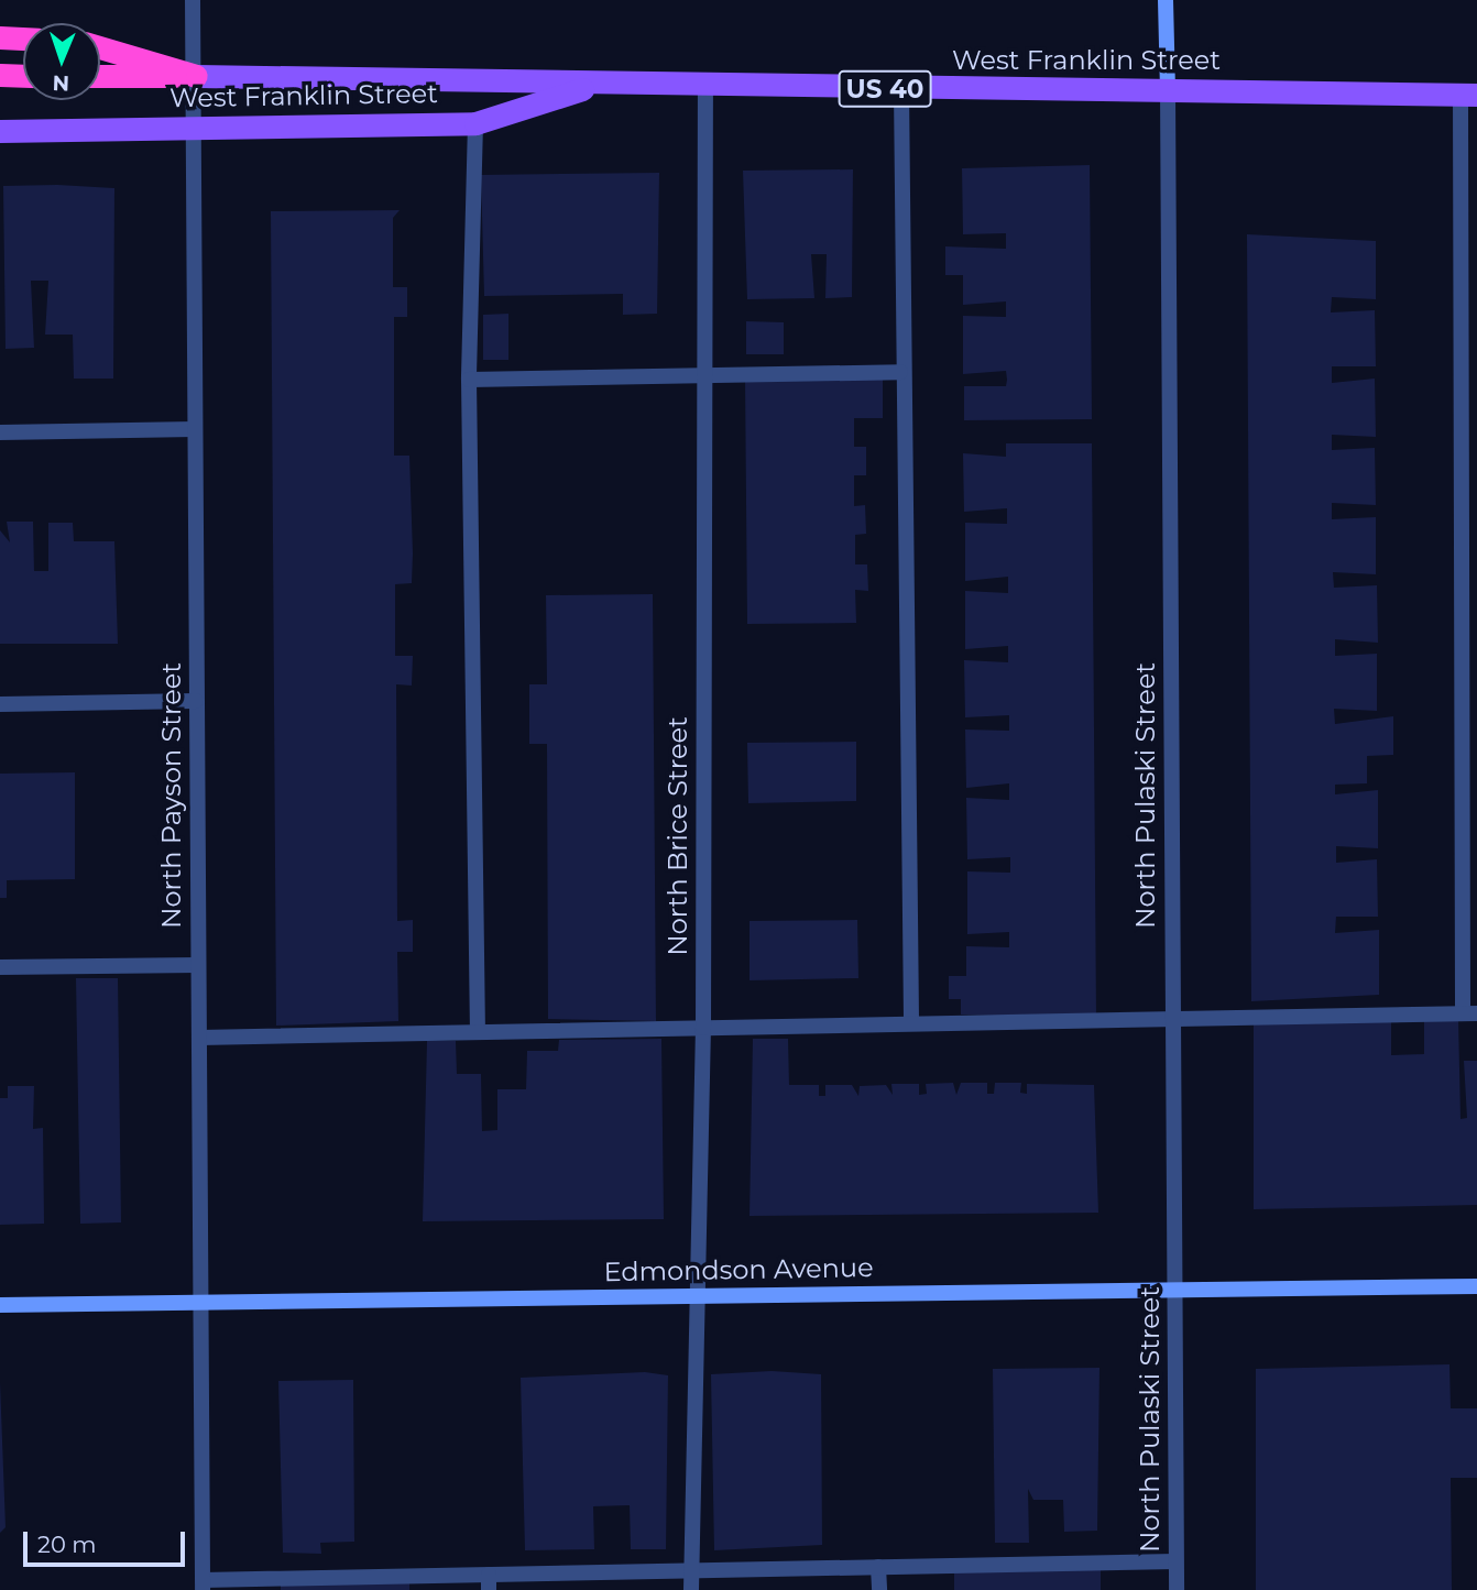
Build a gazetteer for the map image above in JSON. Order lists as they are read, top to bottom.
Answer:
{
  "streets": {
    "highway": ["US 40"],
    "main road": ["West Franklin Street", "North Pulaski Street", "Edmondson Avenue"],
    "street": ["North Payson Street", "North Brice Street"]
  },
  "crossings": [
    ["West Franklin Street", "US 40"],
    ["West Franklin Street", "North Payson Street"],
    ["West Franklin Street", "North Pulaski Street"],
    ["West Franklin Street", "North Brice Street"],
    ["US 40", "North Payson Street"],
    ["North Payson Street", "Edmondson Avenue"],
    ["North Pulaski Street", "Edmondson Avenue"],
    ["North Brice Street", "Edmondson Avenue"]
  ],
  "scale_bar": "20 m",
  "north": "bottom"
}
